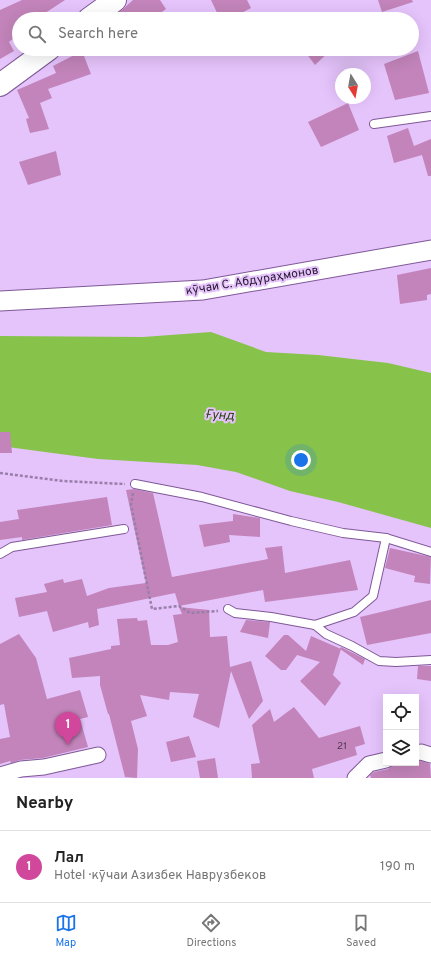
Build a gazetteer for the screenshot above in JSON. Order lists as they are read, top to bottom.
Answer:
{
  "streets": {
    "street": ["кӯчаи С. Абдураҳмонов"]
  },
  "water": ["Ғунд"],
  "house_numbers": ["21"],
  "north": "bottom",
  "page": {
    "search": "Search here",
    "pins": "1",
    "heading": "Nearby",
    "list": [
      {
        "mark": "1",
        "name": "Лал",
        "note": "Hotel · кӯчаи Азизбек Наврузбеков",
        "value": "190 m"
      }
    ],
    "nav": ["Map", "Directions", "Saved"]
  }
}
